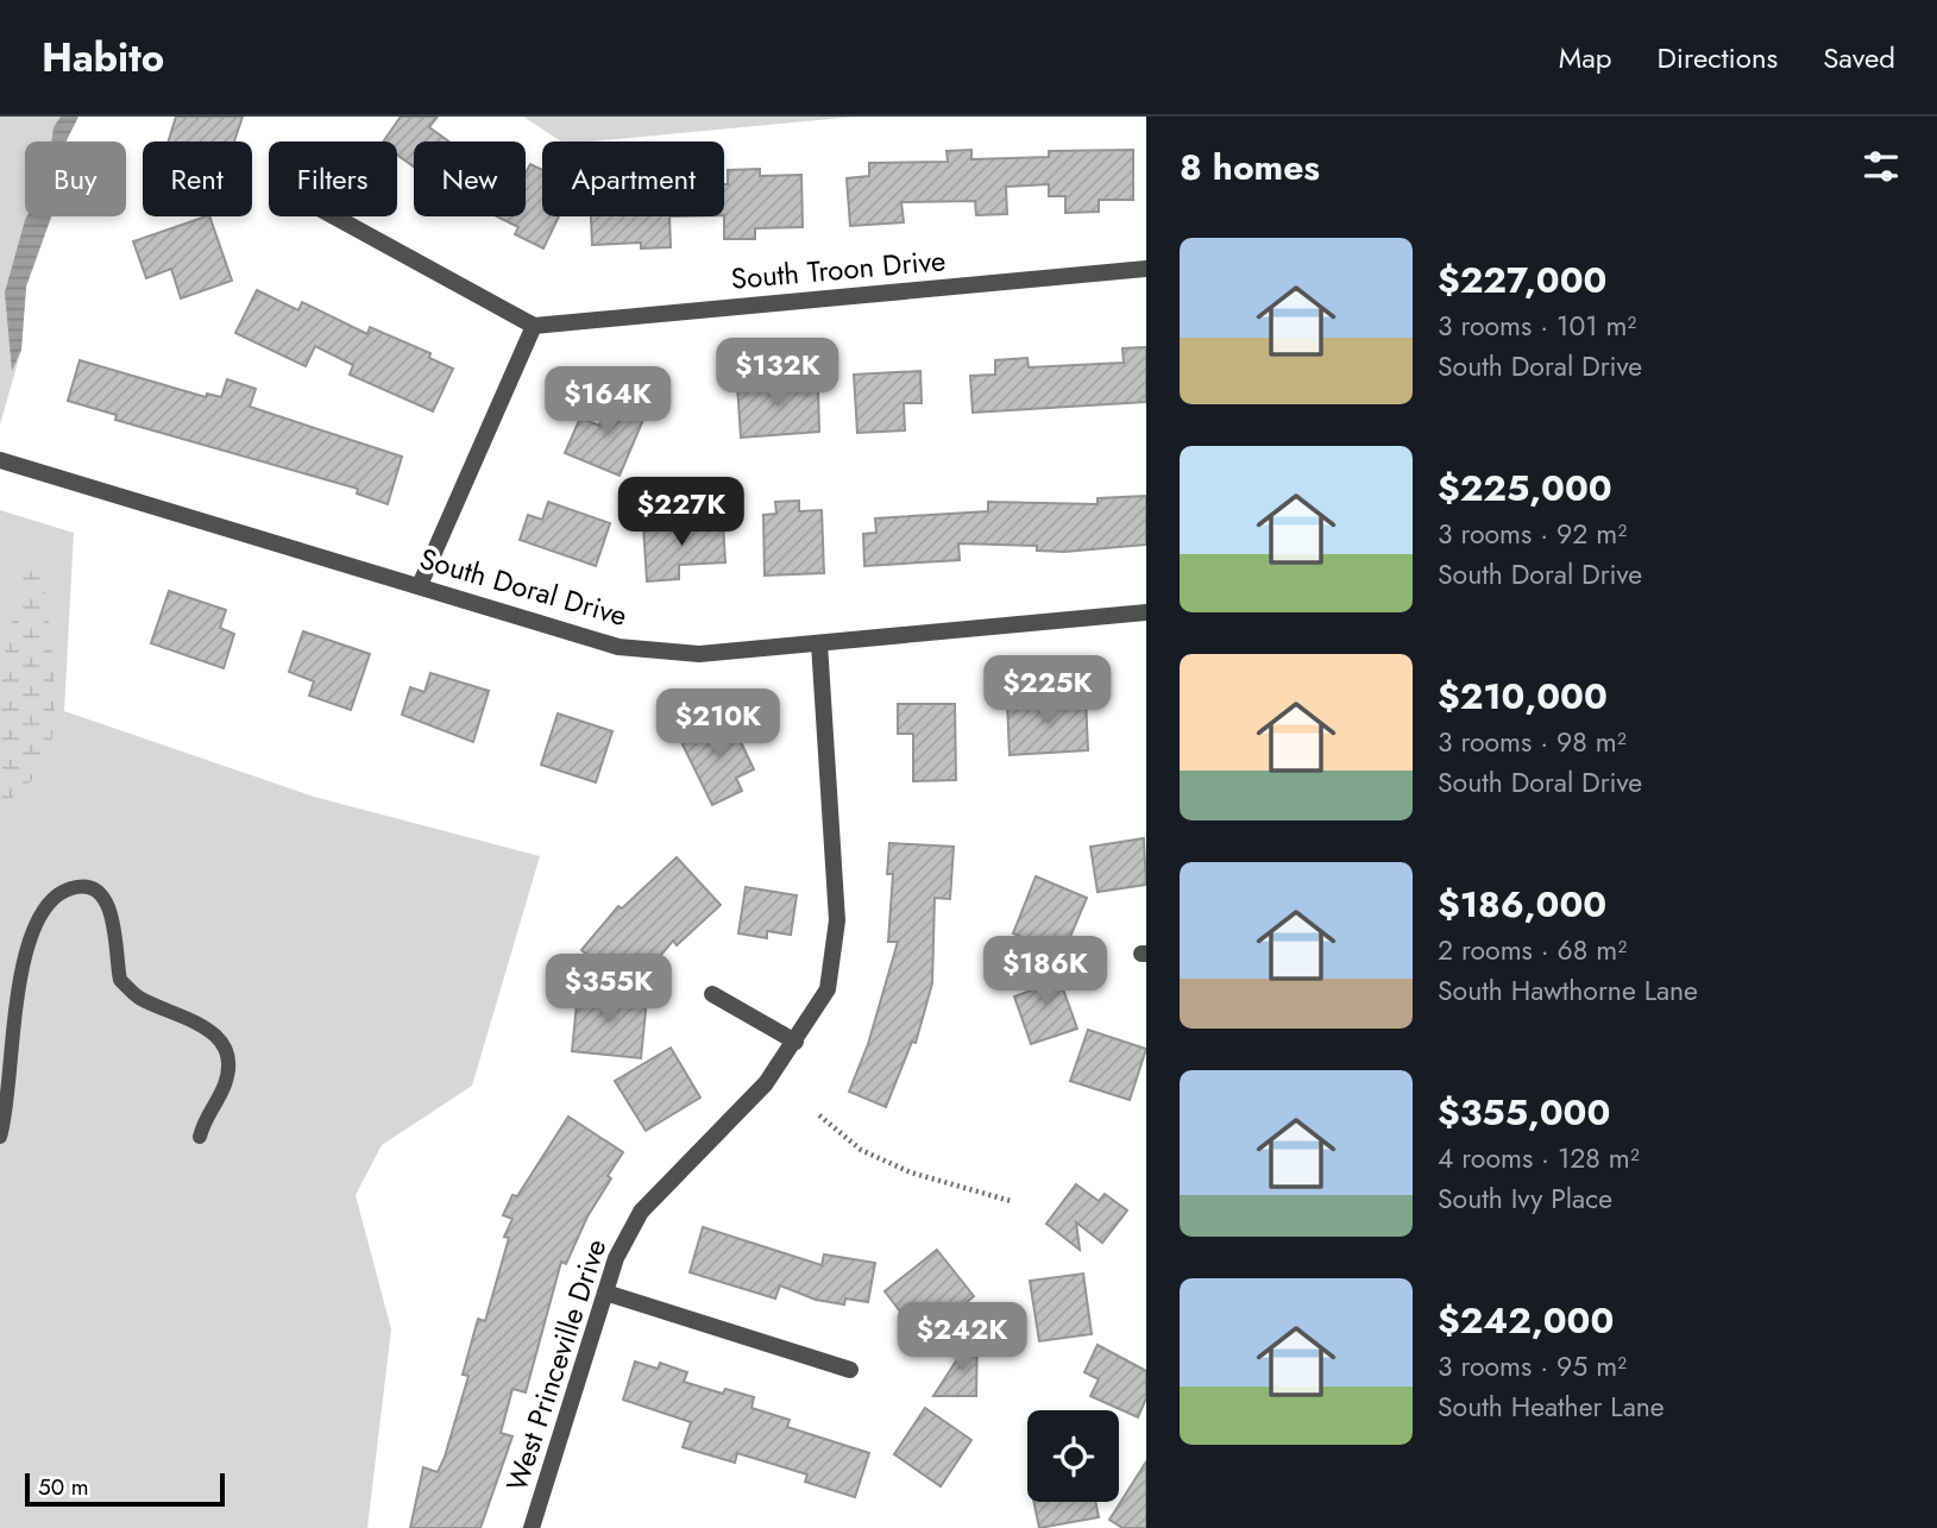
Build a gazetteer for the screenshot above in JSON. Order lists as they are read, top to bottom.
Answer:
{
  "streets": {
    "street": ["South Troon Drive", "South Doral Drive", "West Princeville Drive"]
  },
  "crossings": [
    ["South Doral Drive", "West Princeville Drive"]
  ],
  "scale_bar": "50 m",
  "page": {
    "header": "Habito",
    "nav": ["Map", "Directions", "Saved"],
    "heading": "8 homes",
    "chip": [
      "Buy",
      "Rent",
      "Filters",
      "New",
      "Apartment"
    ],
    "list": [
      {
        "name": "$227,000",
        "note": "3 rooms · 101 m² · South Doral Drive"
      },
      {
        "name": "$225,000",
        "note": "3 rooms · 92 m² · South Doral Drive"
      },
      {
        "name": "$210,000",
        "note": "3 rooms · 98 m² · South Doral Drive"
      },
      {
        "name": "$186,000",
        "note": "2 rooms · 68 m² · South Hawthorne Lane"
      },
      {
        "name": "$355,000",
        "note": "4 rooms · 128 m² · South Ivy Place"
      },
      {
        "name": "$242,000",
        "note": "3 rooms · 95 m² · South Heather Lane"
      }
    ],
    "price": [
      "$132K",
      "$164K",
      "$227K",
      "$225K",
      "$210K",
      "$186K",
      "$355K",
      "$242K"
    ],
    "scale": "50 m"
  }
}
